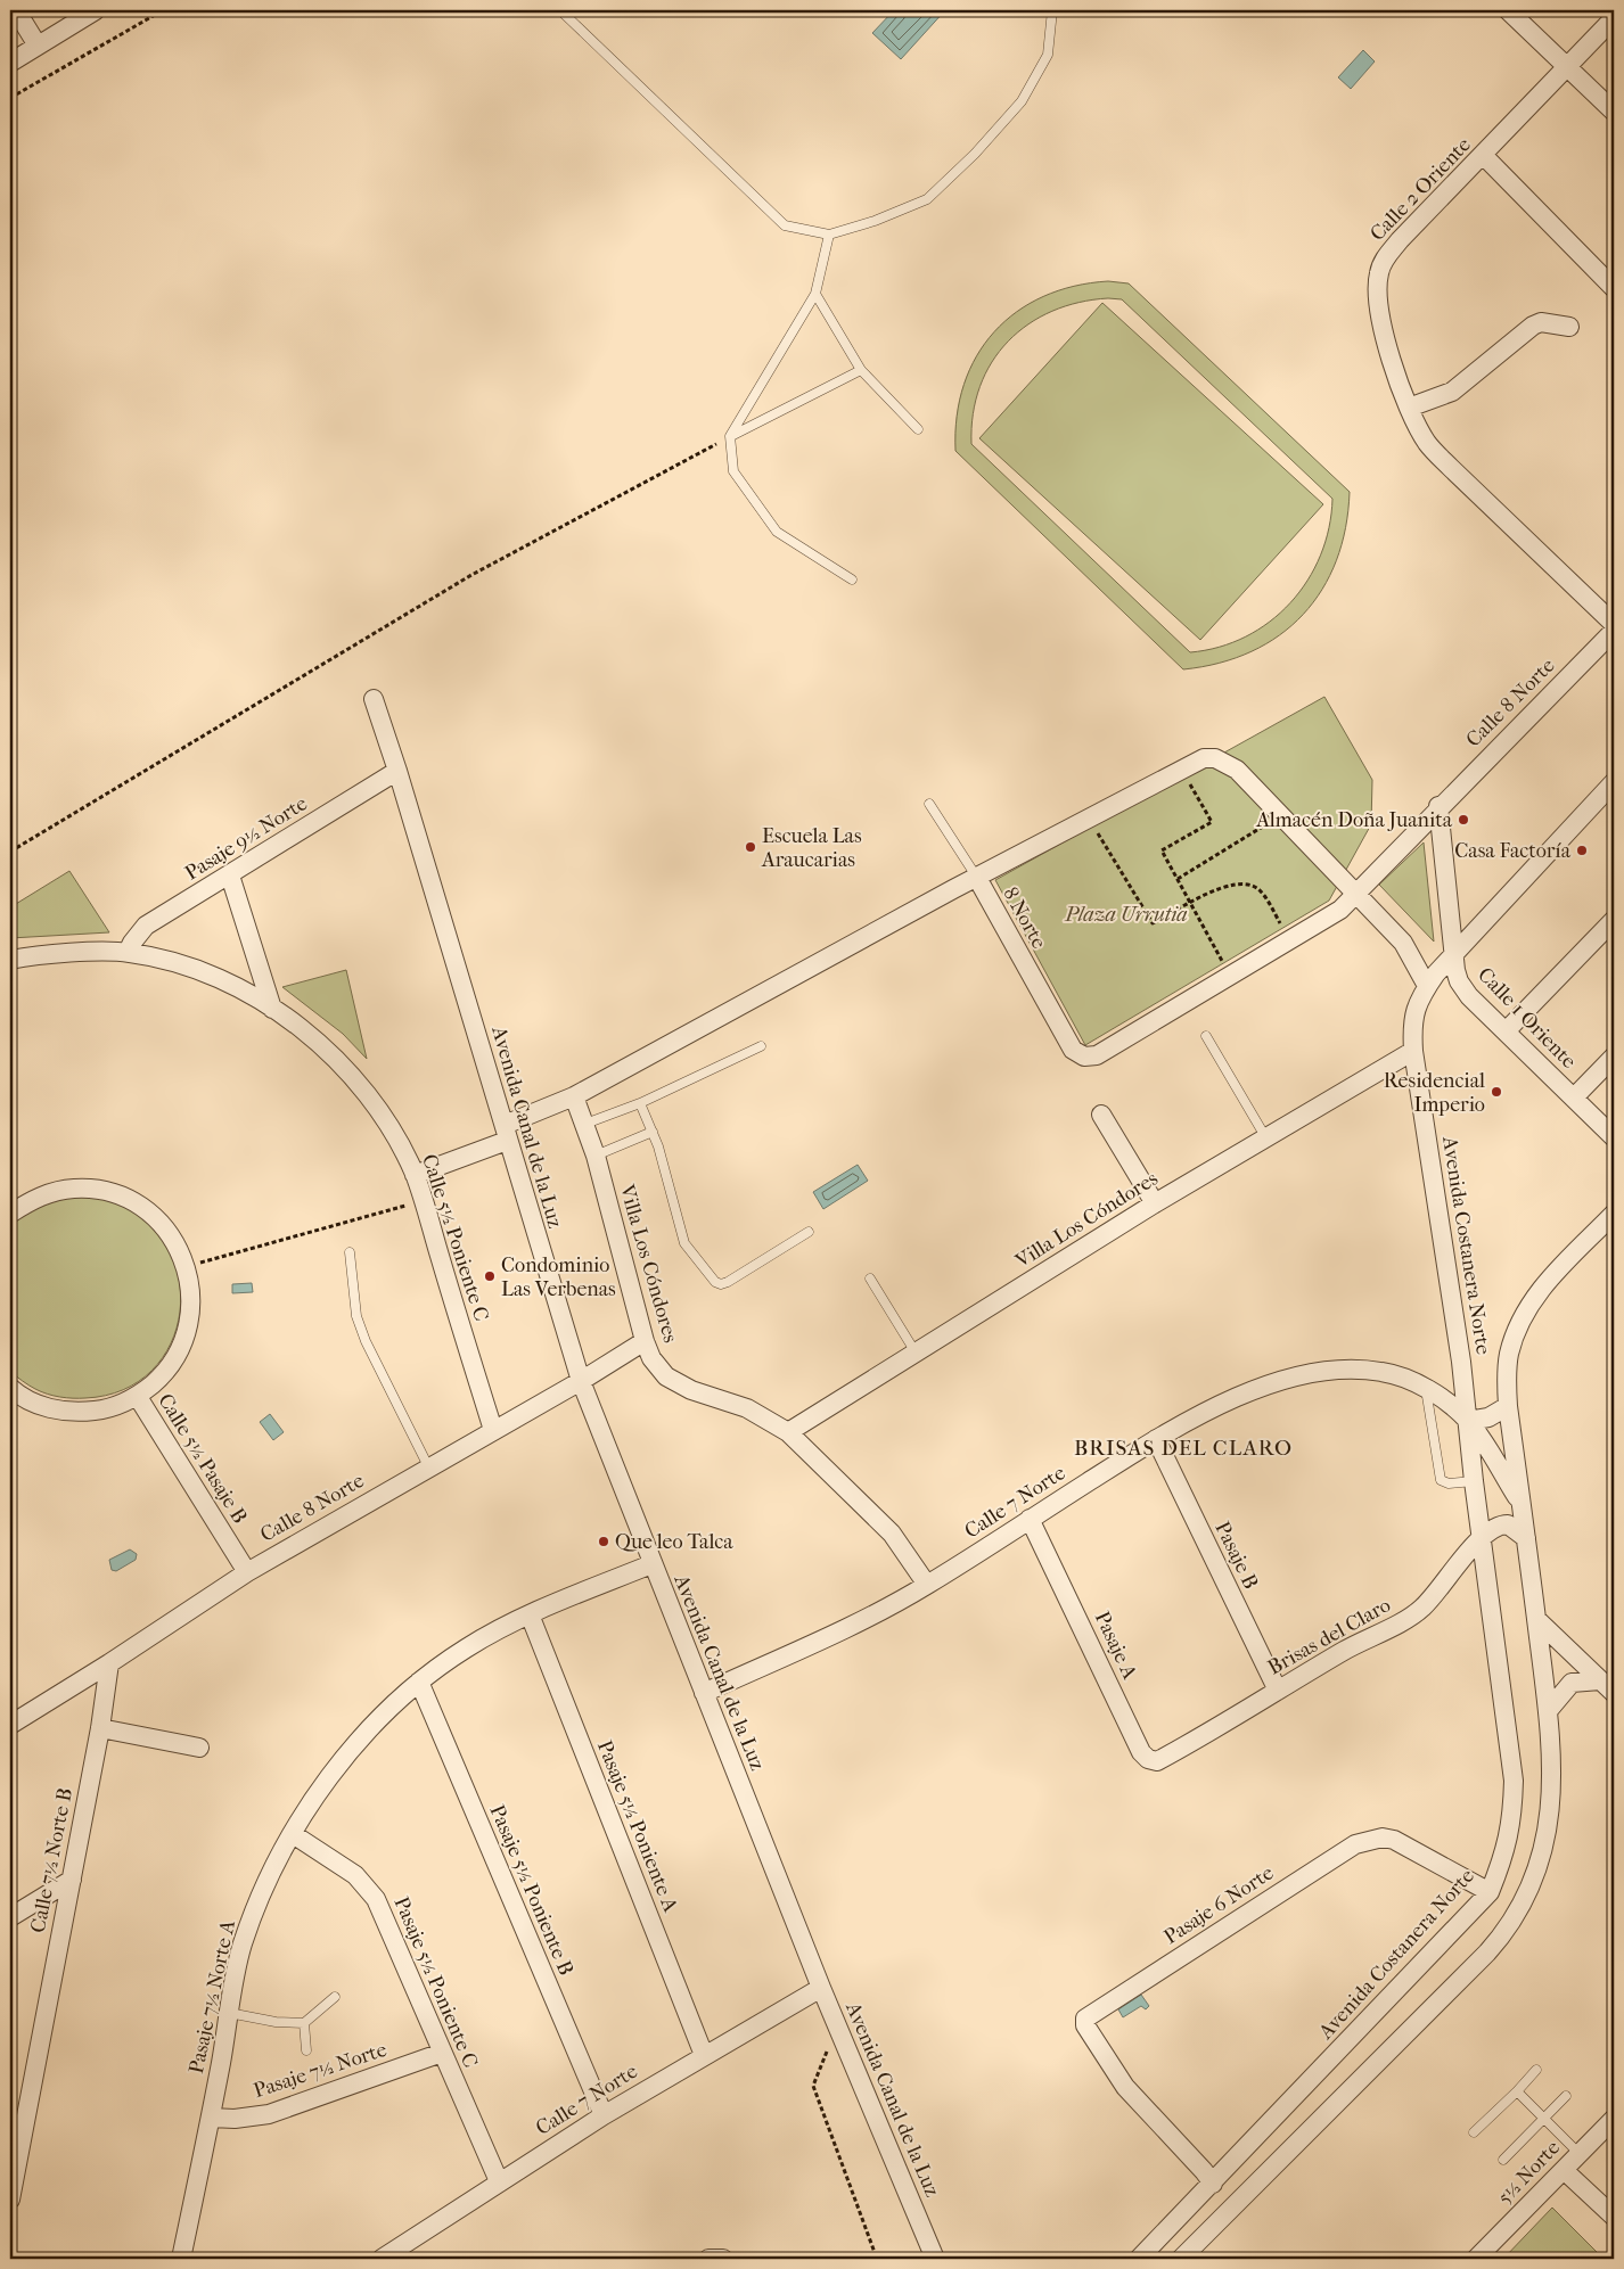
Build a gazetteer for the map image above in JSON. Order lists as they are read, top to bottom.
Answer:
{
  "streets": {
    "street": [
      "Calle 2 Oriente",
      "Calle 8 Norte",
      "Pasaje 9½ Norte",
      "8 Norte",
      "Calle 1 Oriente",
      "Avenida Canal de la Luz",
      "Villa Los Cóndores",
      "Calle 5½ Poniente C",
      "Avenida Costanera Norte",
      "Calle 5½ Pasaje B",
      "Calle 7 Norte",
      "Pasaje B",
      "Brisas del Claro",
      "Pasaje A",
      "Pasaje 5½ Poniente A",
      "Calle 7½ Norte B",
      "Pasaje 5½ Poniente B",
      "Pasaje 6 Norte",
      "Pasaje 5½ Poniente C",
      "Pasaje 7½ Norte A",
      "Pasaje 7½ Norte",
      "5½ Norte"
    ]
  },
  "crossings": [
    ["Calle 8 Norte", "8 Norte"],
    ["Calle 8 Norte", "Calle 1 Oriente"],
    ["Calle 8 Norte", "Avenida Canal de la Luz"],
    ["Calle 8 Norte", "Villa Los Cóndores"],
    ["Calle 8 Norte", "Calle 5½ Poniente C"],
    ["Calle 8 Norte", "Calle 5½ Pasaje B"],
    ["Calle 8 Norte", "Calle 7½ Norte B"],
    ["Pasaje 9½ Norte", "Avenida Canal de la Luz"],
    ["Pasaje 9½ Norte", "Calle 5½ Poniente C"],
    ["8 Norte", "Calle 1 Oriente"],
    ["8 Norte", "Avenida Canal de la Luz"],
    ["8 Norte", "Villa Los Cóndores"],
    ["8 Norte", "Calle 5½ Poniente C"],
    ["Calle 1 Oriente", "Avenida Costanera Norte"],
    ["Avenida Canal de la Luz", "Calle 7 Norte"],
    ["Avenida Canal de la Luz", "Pasaje 7½ Norte A"],
    ["Villa Los Cóndores", "Avenida Costanera Norte"],
    ["Villa Los Cóndores", "Calle 7 Norte"],
    ["Avenida Costanera Norte", "Calle 7 Norte"],
    ["Avenida Costanera Norte", "Brisas del Claro"],
    ["Avenida Costanera Norte", "Pasaje 6 Norte"],
    ["Calle 7 Norte", "Pasaje B"],
    ["Calle 7 Norte", "Pasaje A"],
    ["Calle 7 Norte", "Pasaje 5½ Poniente A"],
    ["Calle 7 Norte", "Pasaje 5½ Poniente B"],
    ["Calle 7 Norte", "Pasaje 5½ Poniente C"],
    ["Pasaje B", "Brisas del Claro"],
    ["Brisas del Claro", "Pasaje A"],
    ["Pasaje 5½ Poniente A", "Pasaje 7½ Norte A"],
    ["Pasaje 5½ Poniente B", "Pasaje 7½ Norte A"],
    ["Pasaje 5½ Poniente C", "Pasaje 7½ Norte A"],
    ["Pasaje 5½ Poniente C", "Pasaje 7½ Norte"],
    ["Pasaje 7½ Norte A", "Pasaje 7½ Norte"]
  ],
  "districts": ["BRISAS DEL CLARO"],
  "parks": ["Plaza Urrutia"],
  "places": [
    "Almacén Doña Juanita",
    "Escuela Las Araucarias",
    "Casa Factoría",
    "Residencial Imperio",
    "Condominio Las Verbenas",
    "Que leo Talca"
  ]
}
